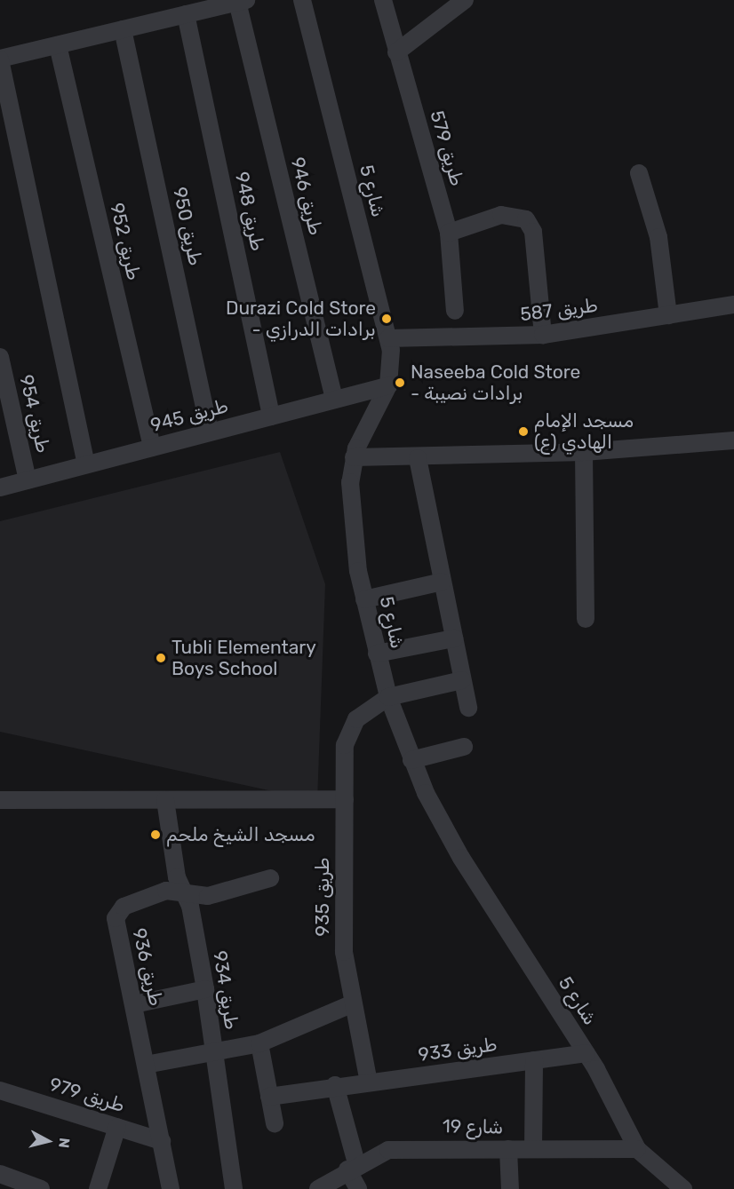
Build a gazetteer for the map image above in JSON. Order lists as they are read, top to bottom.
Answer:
{
  "streets": {
    "street": [
      "طريق 579",
      "شارع 5",
      "طريق 946",
      "طريق 948",
      "طريق 950",
      "طريق 952",
      "طريق 587",
      "طريق 954",
      "طريق 945",
      "طريق 935",
      "طريق 936",
      "طريق 934",
      "طريق 933",
      "طريق 979",
      "شارع 19"
    ]
  },
  "crossings": [
    ["شارع 5", "طريق 587"],
    ["شارع 5", "طريق 945"],
    ["شارع 5", "طريق 935"],
    ["شارع 5", "طريق 933"],
    ["شارع 5", "شارع 19"],
    ["طريق 946", "طريق 945"],
    ["طريق 948", "طريق 945"],
    ["طريق 950", "طريق 945"],
    ["طريق 952", "طريق 945"],
    ["طريق 954", "طريق 945"],
    ["طريق 935", "طريق 933"],
    ["طريق 936", "طريق 934"],
    ["طريق 936", "طريق 979"]
  ],
  "places": [
    "Durazi Cold Store - برادات الدرازي",
    "Naseeba Cold Store - برادات نصيبة",
    "مسجد الإمام الهادي (ع)",
    "Tubli Elementary Boys School",
    "مسجد الشيخ ملحم"
  ],
  "north": "right"
}
